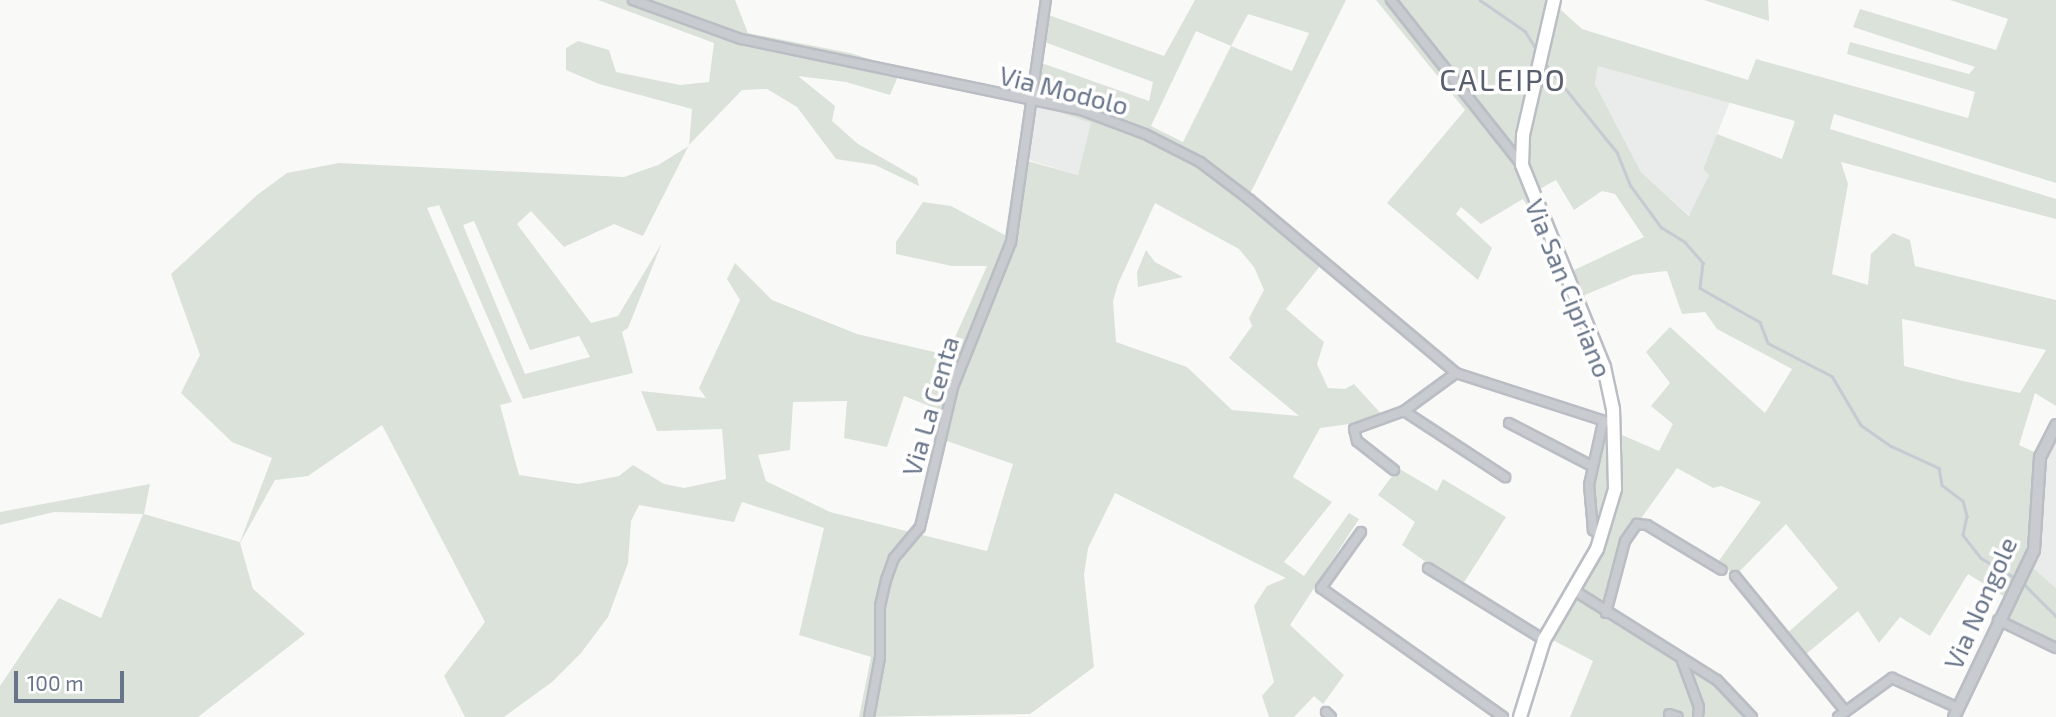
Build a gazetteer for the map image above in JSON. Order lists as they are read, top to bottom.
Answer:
{
  "streets": {
    "main road": ["Via San Cipriano"],
    "street": ["Via Modolo", "Via La Centa", "Via Nongole"]
  },
  "crossings": [
    ["Via Modolo", "Via San Cipriano"],
    ["Via Modolo", "Via La Centa"]
  ],
  "districts": ["CALEIPO"],
  "scale_bar": "100 m"
}
